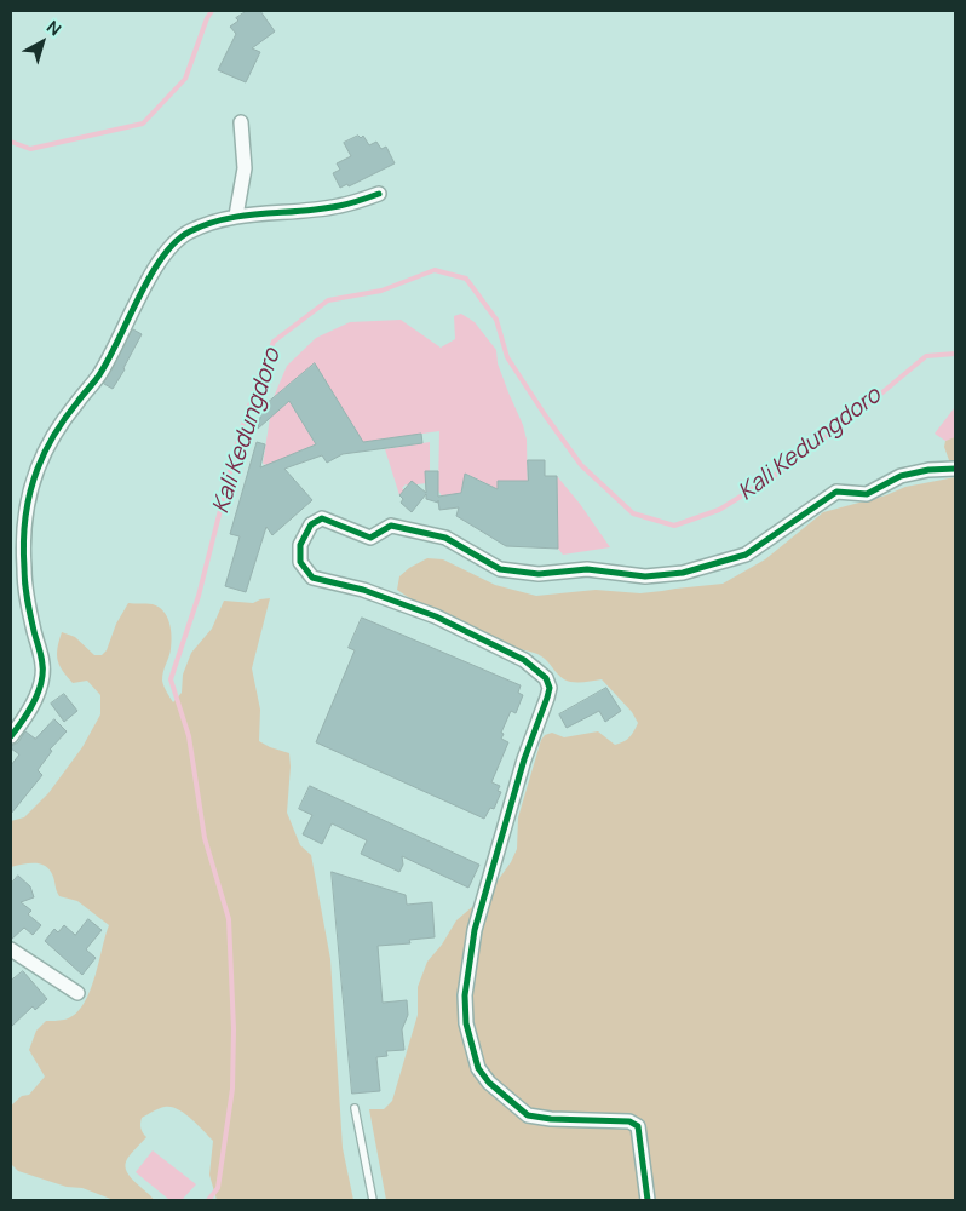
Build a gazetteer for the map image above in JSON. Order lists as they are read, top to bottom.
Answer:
{
  "water": ["Kali Kedungdoro"],
  "north": "top right"
}
